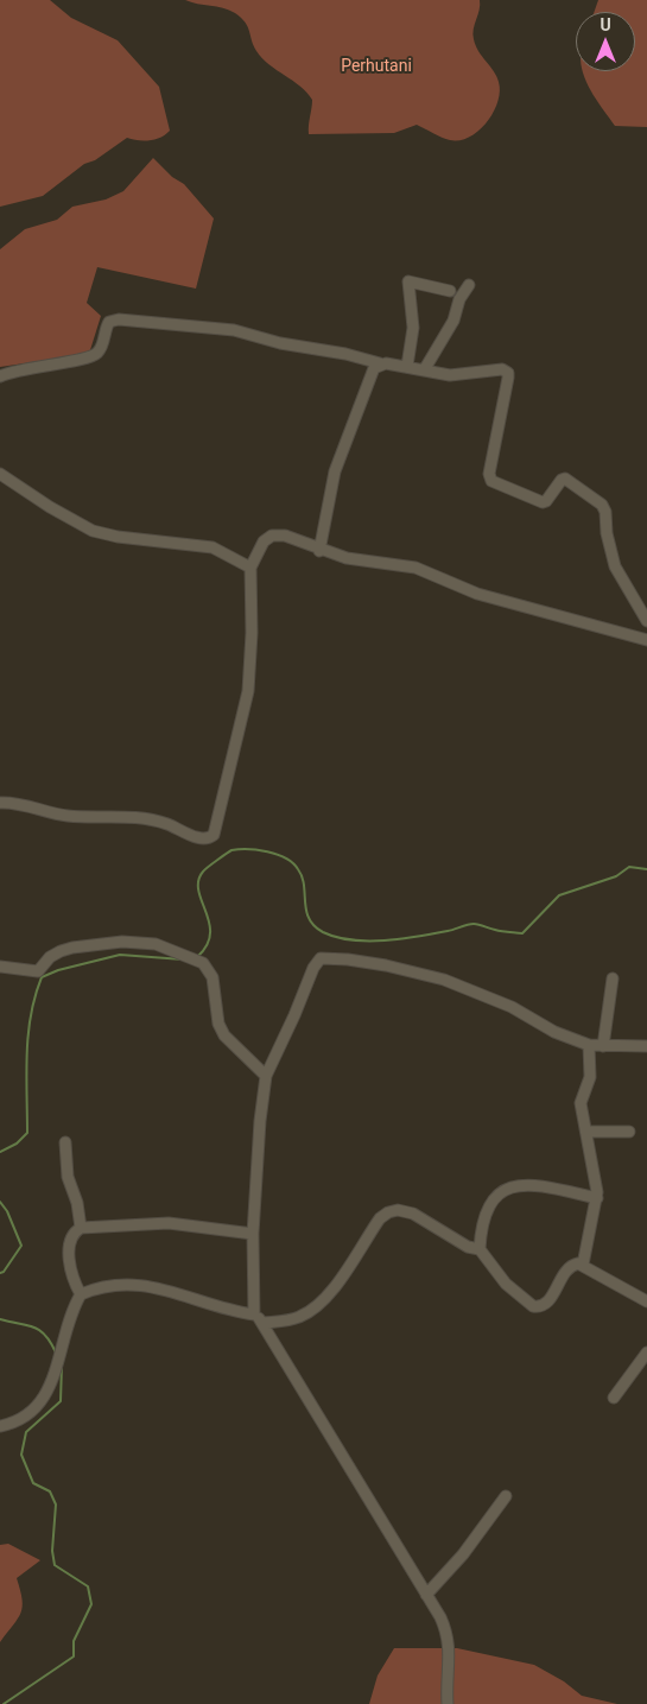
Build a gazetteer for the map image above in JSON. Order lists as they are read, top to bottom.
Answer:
{
  "parks": ["Perhutani"],
  "north": "top"
}
